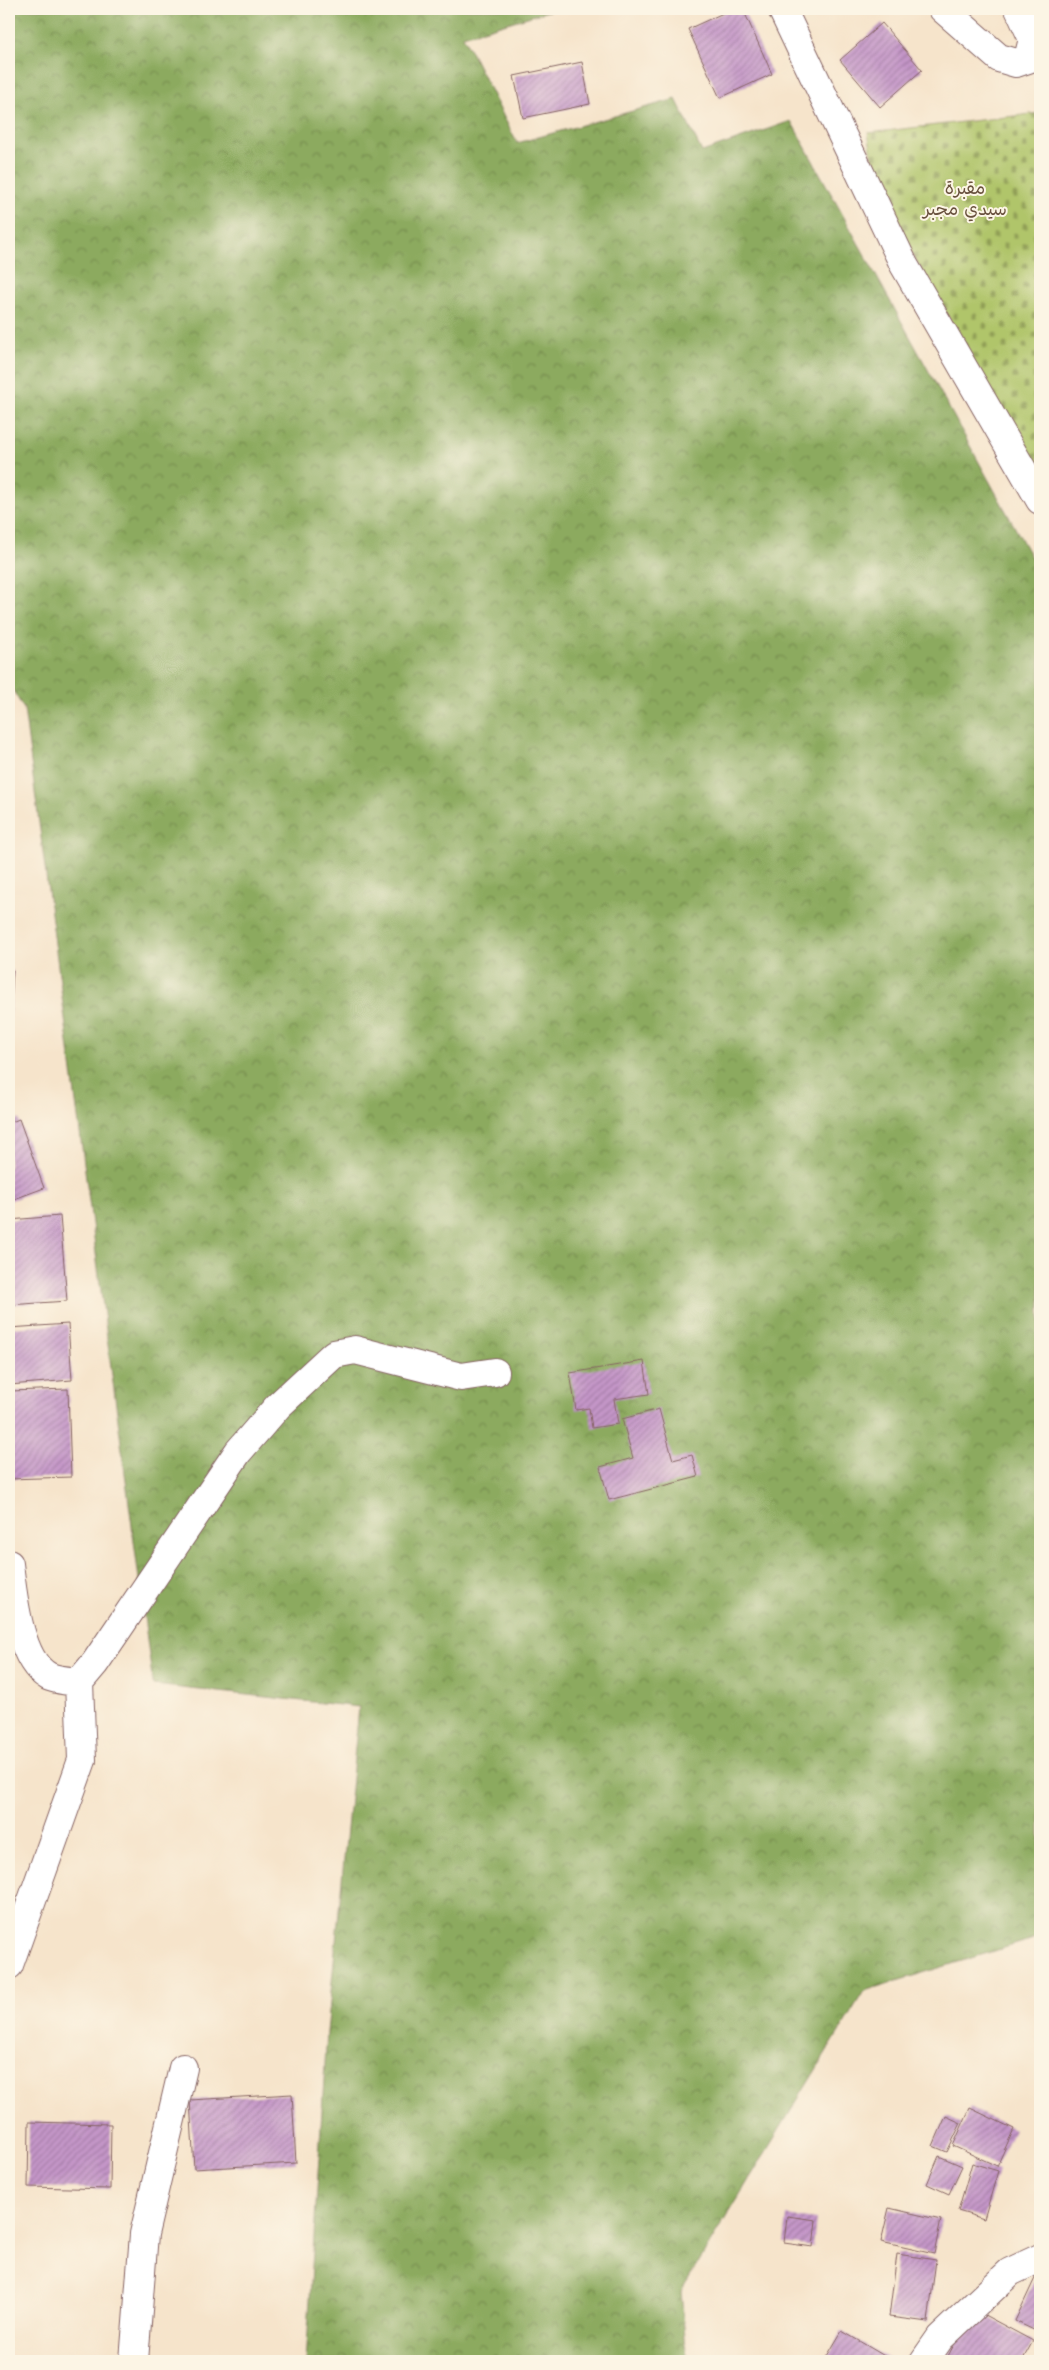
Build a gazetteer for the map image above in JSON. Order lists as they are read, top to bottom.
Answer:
{
  "parks": ["مقبرة سيدي مجبر"]
}
